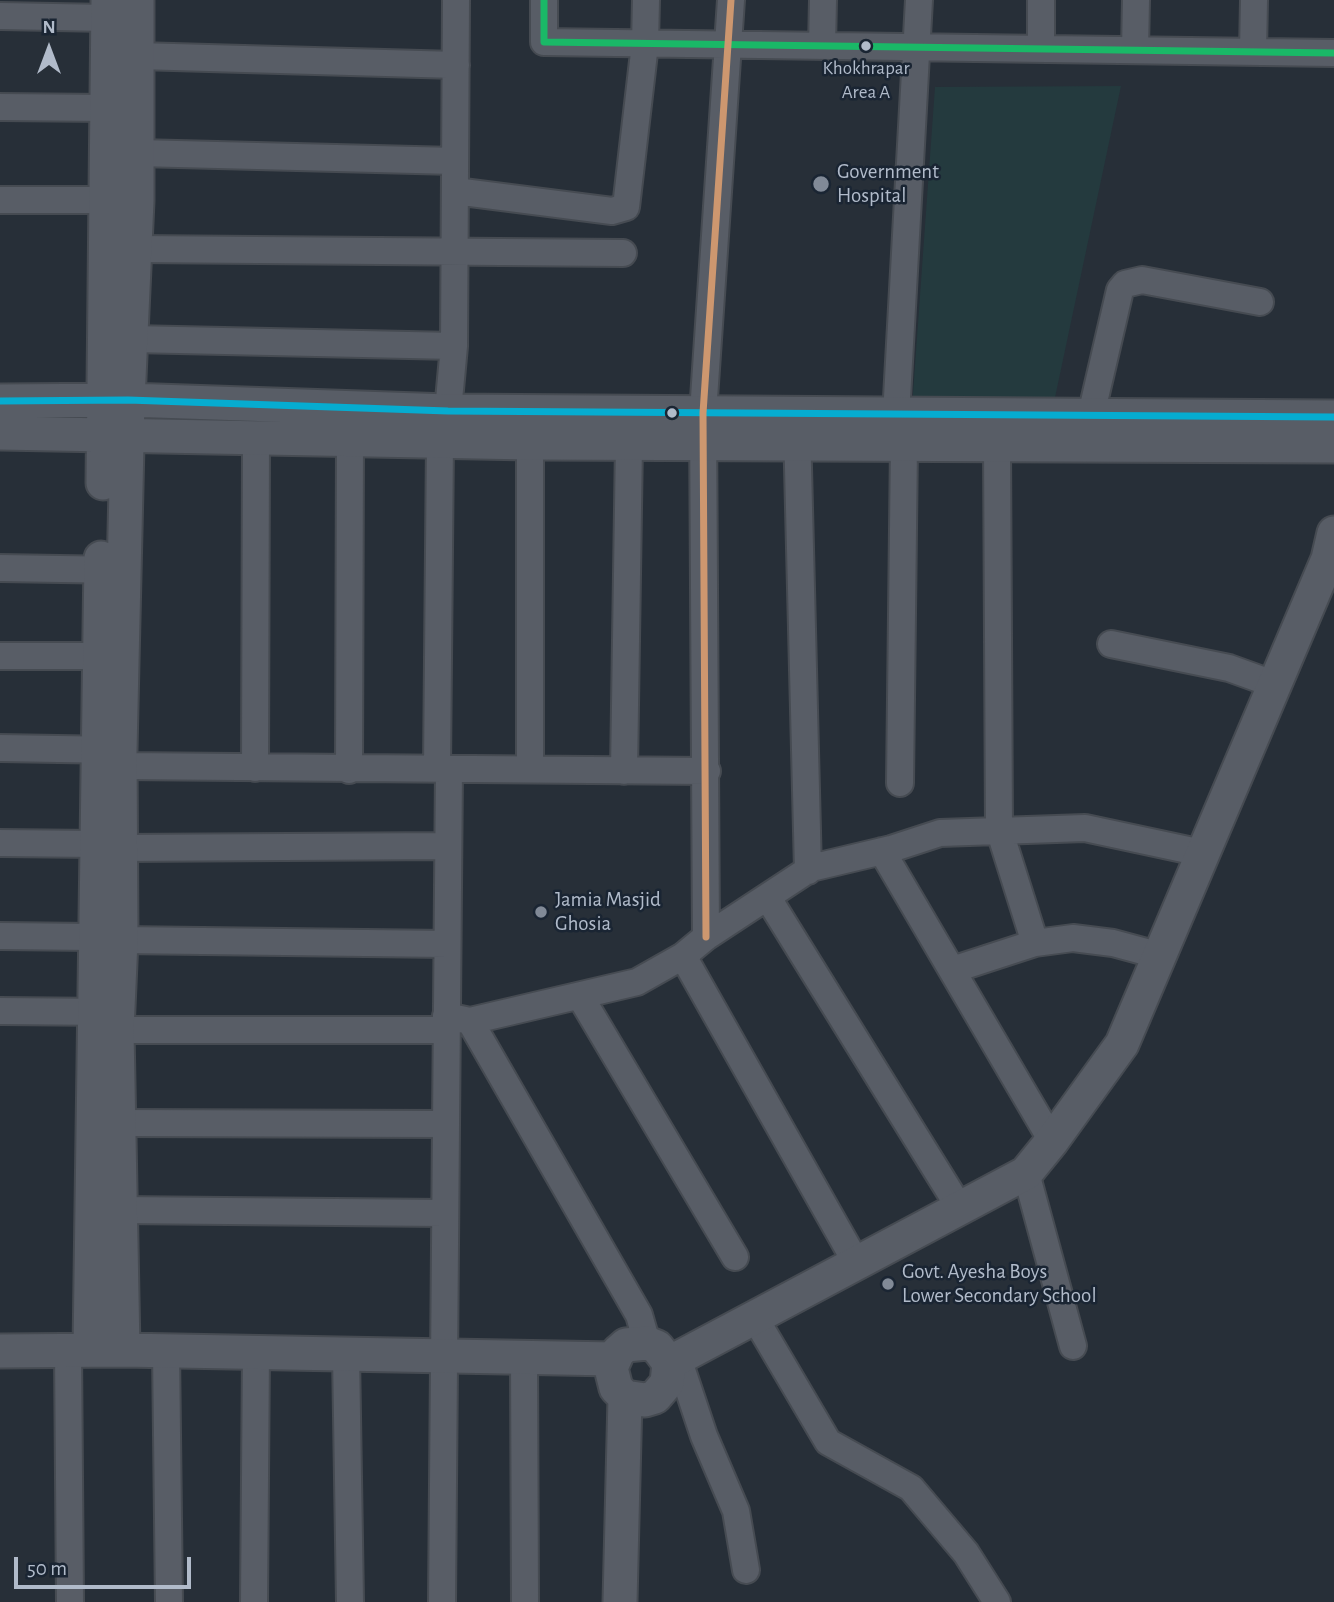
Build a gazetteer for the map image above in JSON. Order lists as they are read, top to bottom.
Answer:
{
  "places": [
    "Khokhrapar Area A",
    "Government Hospital",
    "Jamia Masjid Ghosia",
    "Govt. Ayesha Boys Lower Secondary School"
  ],
  "scale_bar": "50 m",
  "north": "top"
}
